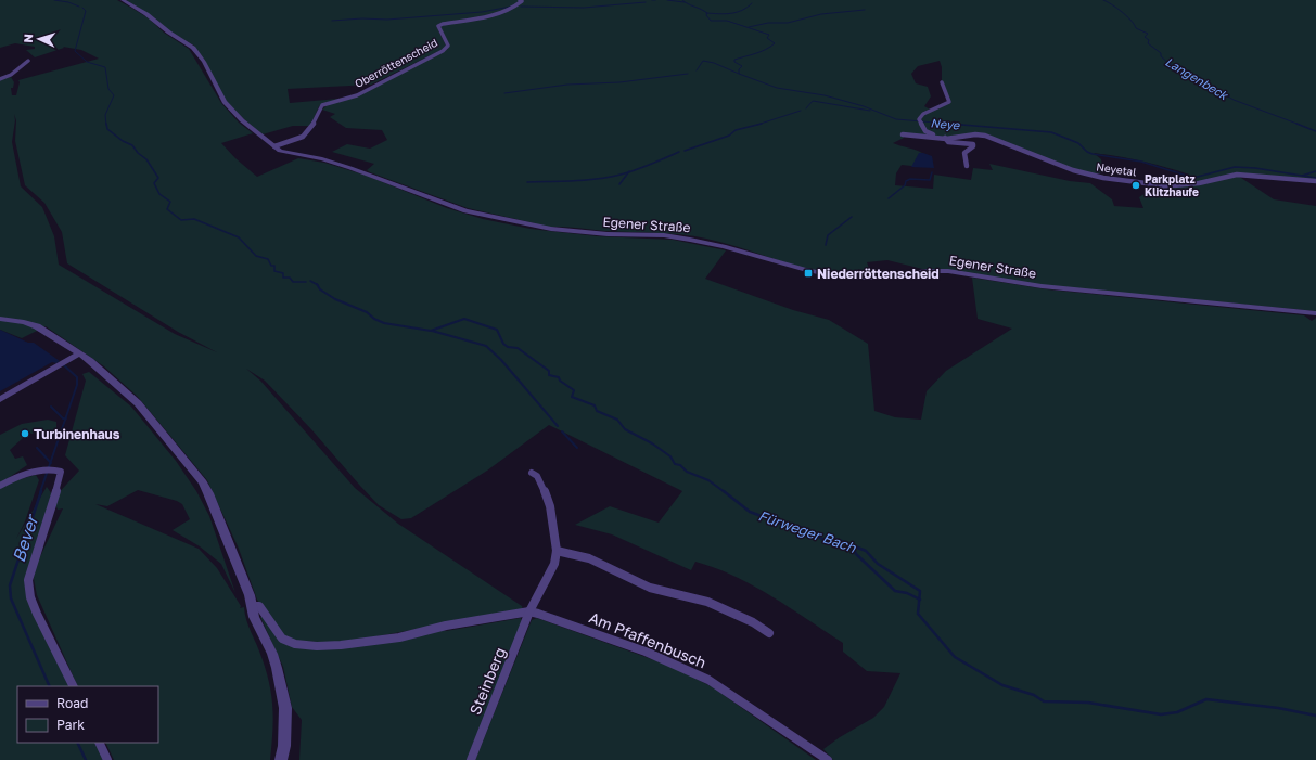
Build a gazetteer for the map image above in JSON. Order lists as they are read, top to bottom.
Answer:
{
  "streets": {
    "street": [
      "Oberröttenscheid",
      "Neyetal",
      "Egener Straße",
      "Am Pfaffenbusch",
      "Steinberg"
    ]
  },
  "crossings": [
    ["Oberröttenscheid", "Egener Straße"],
    ["Am Pfaffenbusch", "Steinberg"]
  ],
  "water": [
    "Langenbeck",
    "Neye",
    "Fürweger Bach",
    "Bever"
  ],
  "places": {
    "other": ["Parkplatz Klitzhaufe", "Turbinenhaus"],
    "transit": ["Niederröttenscheid"]
  },
  "legend": ["Road", "Park"],
  "north": "left"
}
